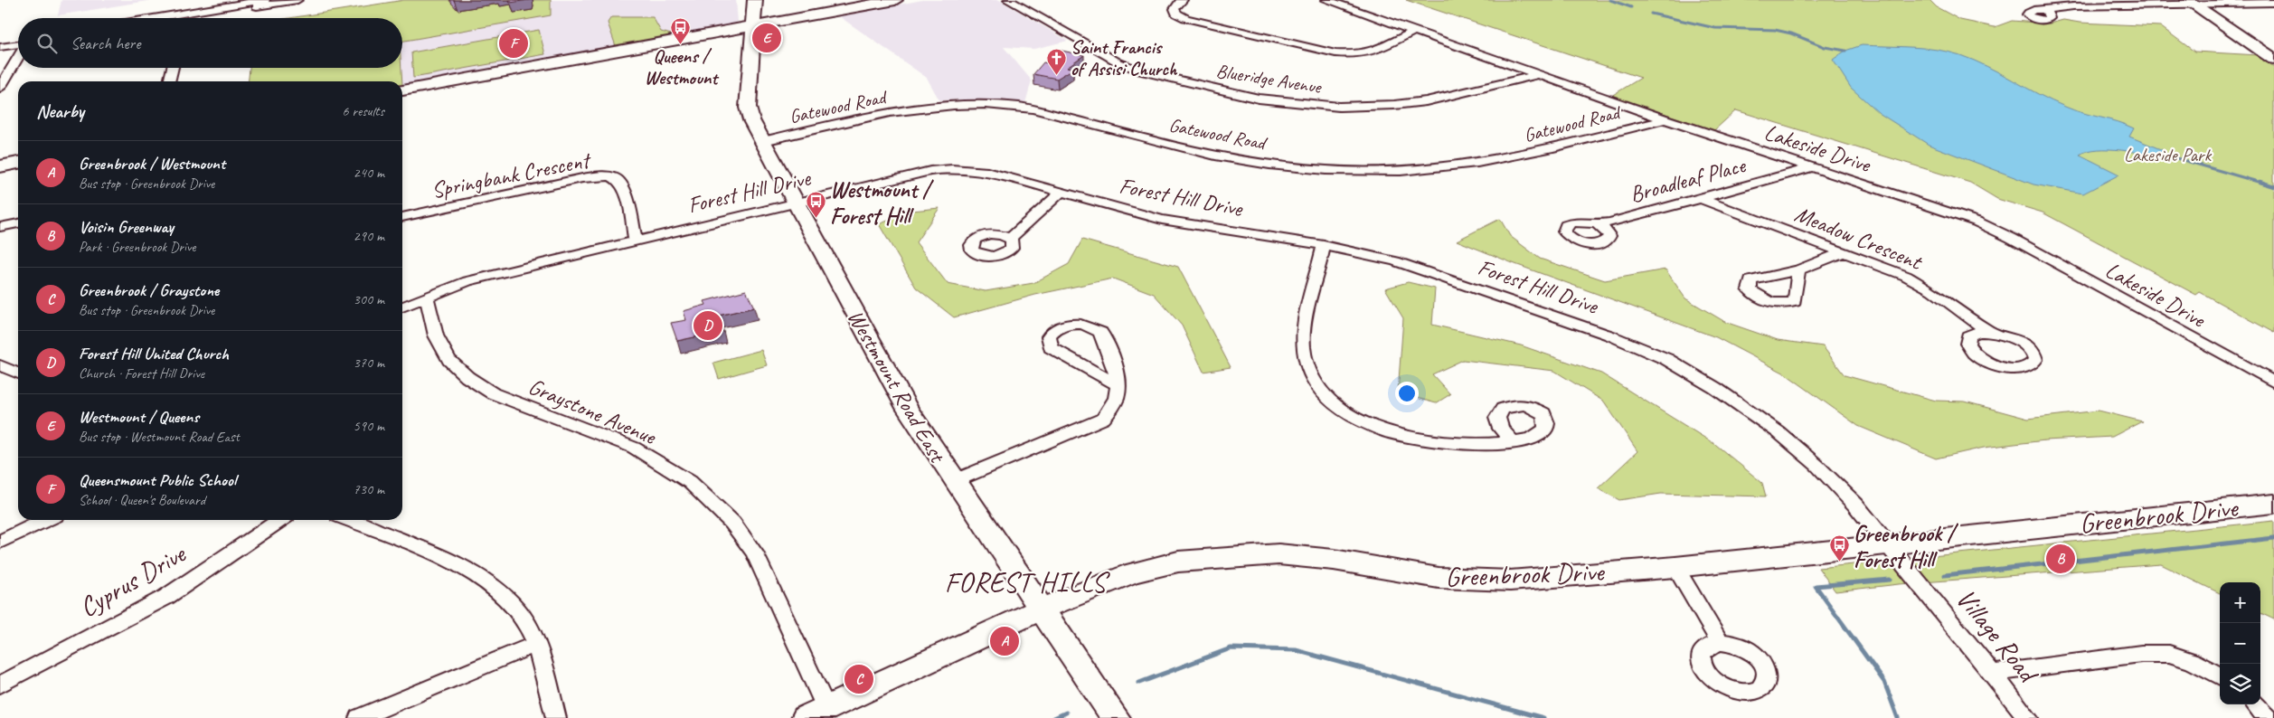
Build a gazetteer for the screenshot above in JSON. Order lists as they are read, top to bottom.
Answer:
{
  "streets": {
    "street": [
      "Blueridge Avenue",
      "Gatewood Road",
      "Lakeside Drive",
      "Springbank Crescent",
      "Broadleaf Place",
      "Forest Hill Drive",
      "Meadow Crescent",
      "Westmount Road East",
      "Graystone Avenue",
      "Greenbrook Drive",
      "Cyprus Drive",
      "Village Road"
    ]
  },
  "crossings": [
    ["Blueridge Avenue", "Lakeside Drive"],
    ["Gatewood Road", "Lakeside Drive"],
    ["Gatewood Road", "Westmount Road East"],
    ["Lakeside Drive", "Broadleaf Place"],
    ["Springbank Crescent", "Forest Hill Drive"],
    ["Broadleaf Place", "Meadow Crescent"],
    ["Forest Hill Drive", "Westmount Road East"],
    ["Forest Hill Drive", "Graystone Avenue"],
    ["Forest Hill Drive", "Greenbrook Drive"],
    ["Forest Hill Drive", "Village Road"],
    ["Westmount Road East", "Greenbrook Drive"],
    ["Graystone Avenue", "Greenbrook Drive"],
    ["Greenbrook Drive", "Village Road"]
  ],
  "districts": ["FOREST HILLS"],
  "parks": ["Lakeside Park"],
  "places": {
    "bus stop": ["Queens / Westmount", "Westmount / Forest Hill", "Greenbrook / Forest Hill"],
    "church": ["Saint Francis of Assisi Church"]
  },
  "page": {
    "search": "Search here",
    "pins": [
      "E",
      "F",
      "D",
      "B",
      "A",
      "C"
    ],
    "heading": ["Nearby", "6 results"],
    "list": [
      {
        "mark": "A",
        "name": "Greenbrook / Westmount",
        "note": "Bus stop · Greenbrook Drive",
        "value": "240 m"
      },
      {
        "mark": "B",
        "name": "Voisin Greenway",
        "note": "Park · Greenbrook Drive",
        "value": "290 m"
      },
      {
        "mark": "C",
        "name": "Greenbrook / Graystone",
        "note": "Bus stop · Greenbrook Drive",
        "value": "300 m"
      },
      {
        "mark": "D",
        "name": "Forest Hill United Church",
        "note": "Church · Forest Hill Drive",
        "value": "370 m"
      },
      {
        "mark": "E",
        "name": "Westmount / Queens",
        "note": "Bus stop · Westmount Road East",
        "value": "590 m"
      },
      {
        "mark": "F",
        "name": "Queensmount Public School",
        "note": "School · Queen's Boulevard",
        "value": "730 m"
      }
    ],
    "map_buttons": ["+", "−"]
  }
}
